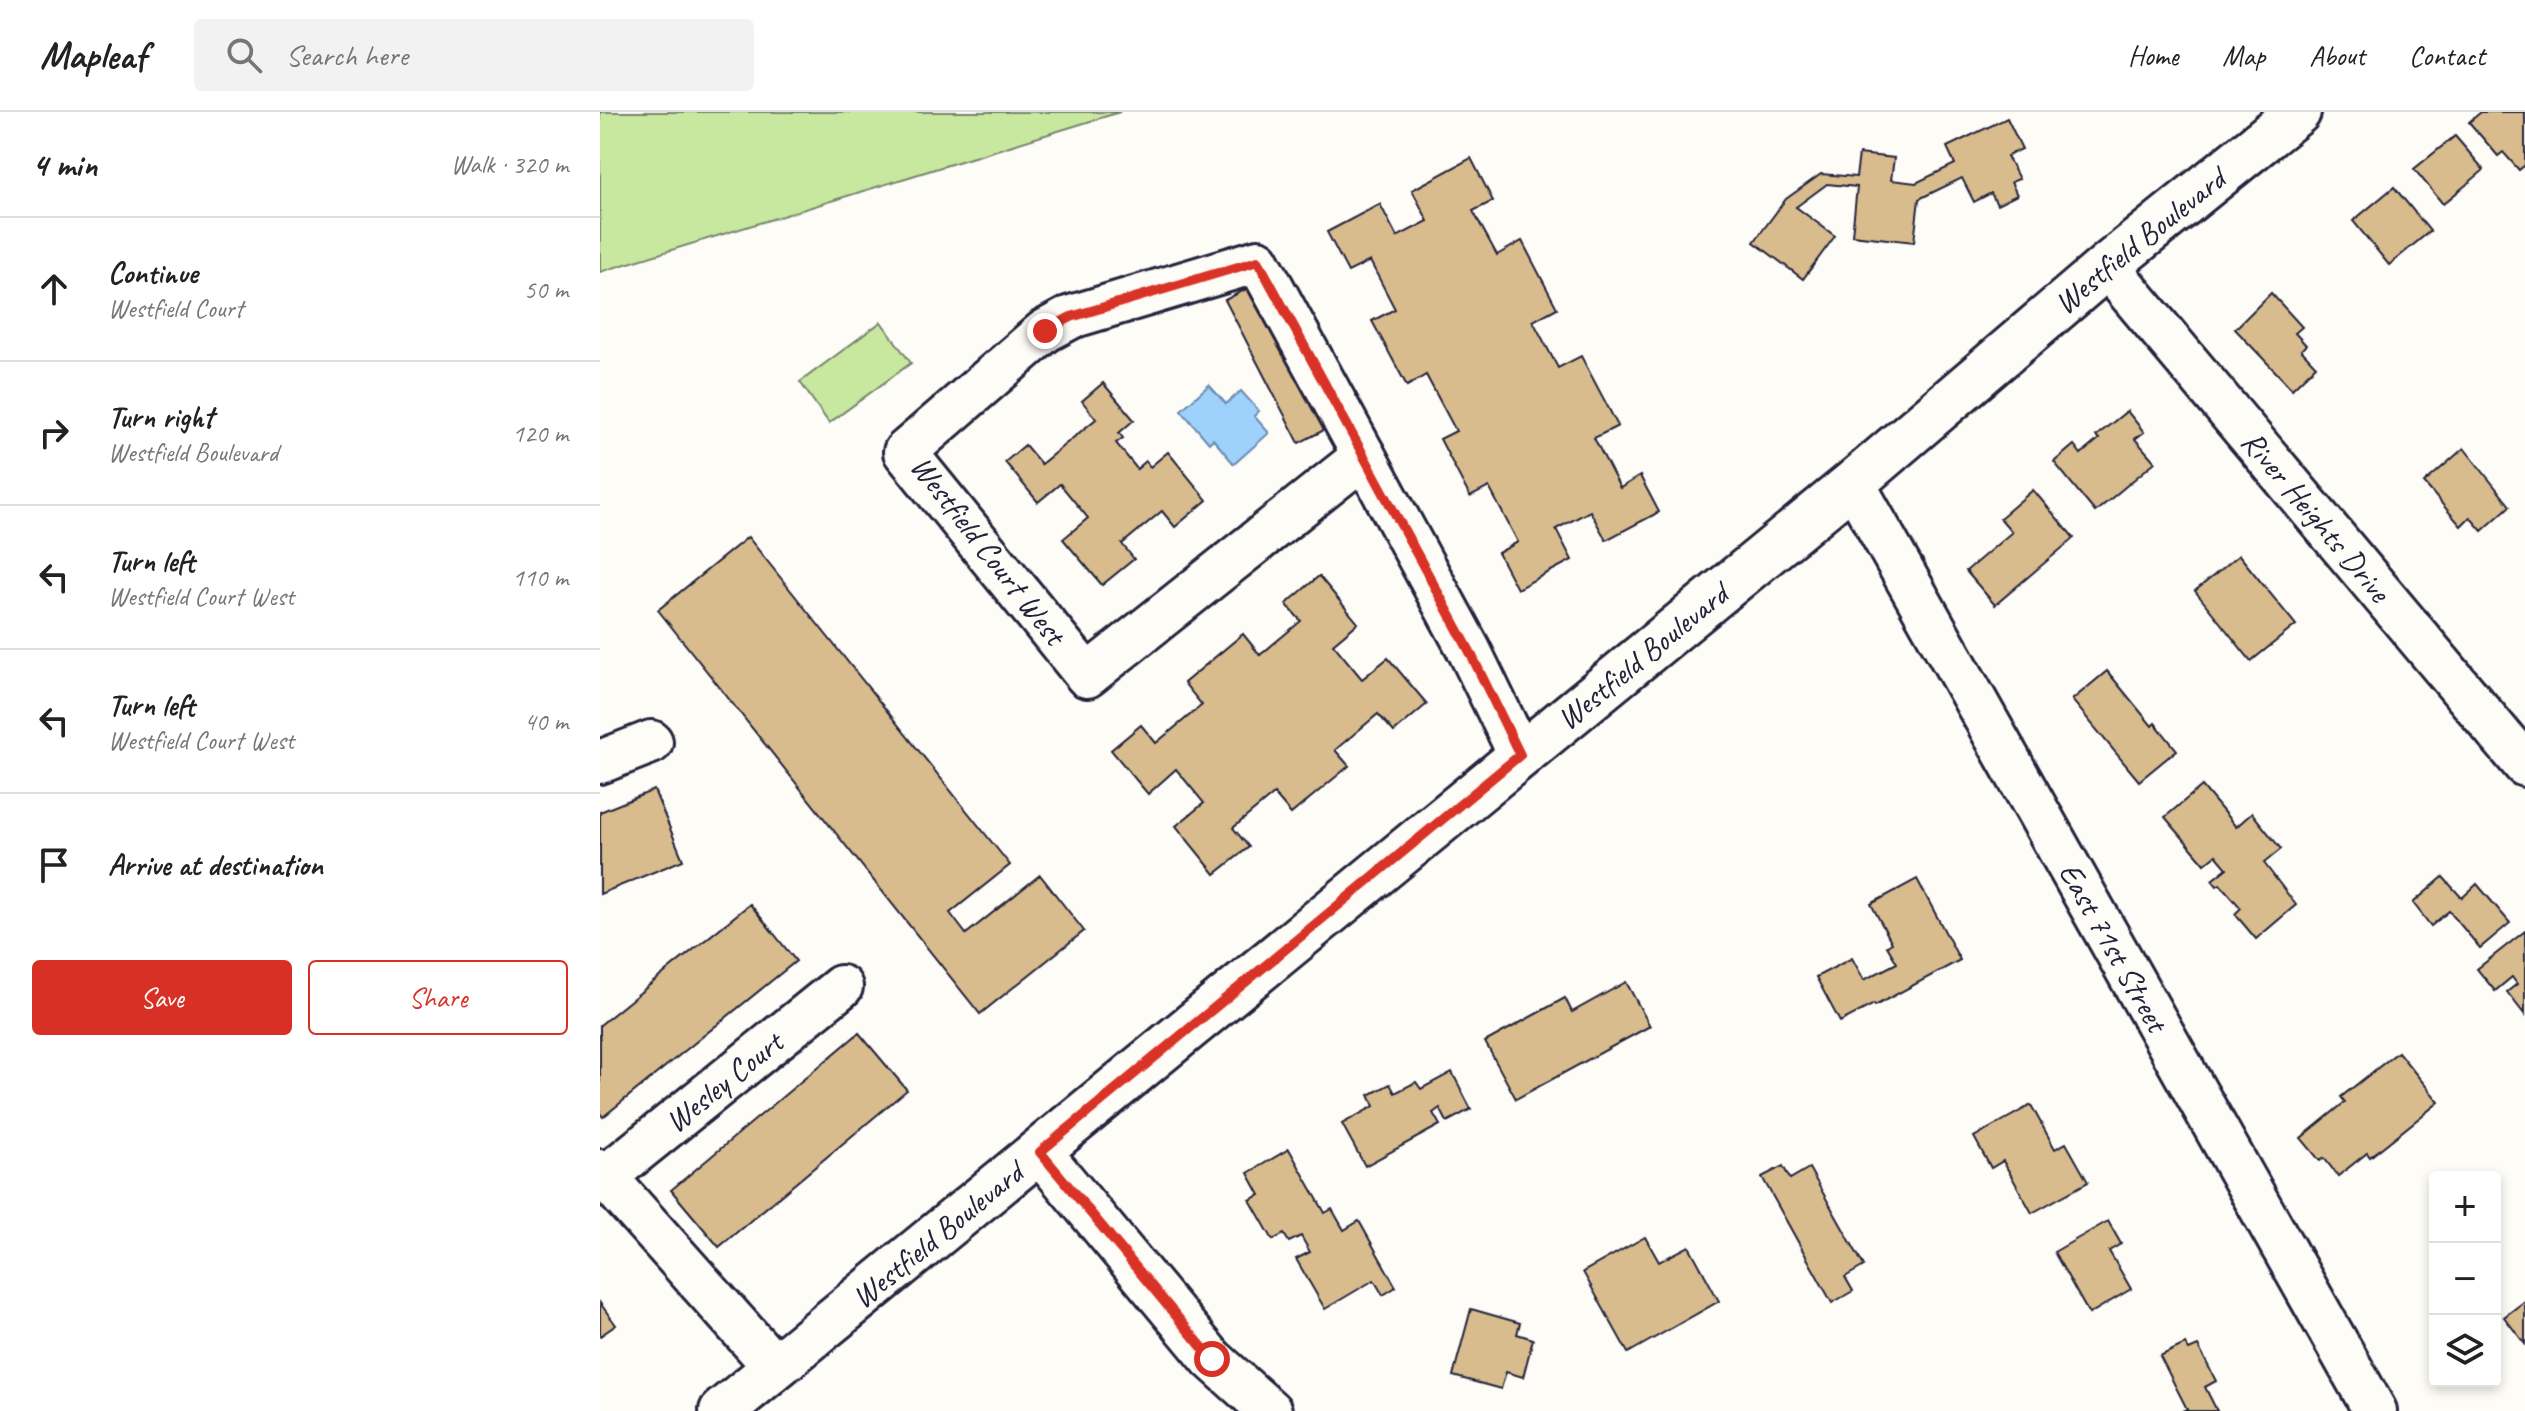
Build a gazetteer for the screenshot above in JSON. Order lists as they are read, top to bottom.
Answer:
{
  "streets": {
    "street": [
      "Westfield Boulevard",
      "River Heights Drive",
      "Westfield Court West",
      "East 71st Street",
      "Wesley Court"
    ]
  },
  "crossings": [
    ["Westfield Boulevard", "River Heights Drive"],
    ["Westfield Boulevard", "Westfield Court West"],
    ["Westfield Boulevard", "East 71st Street"]
  ],
  "page": {
    "header": "Mapleaf",
    "search": "Search here",
    "nav": [
      "Home",
      "Map",
      "About",
      "Contact"
    ],
    "heading": ["4 min", "Walk · 320 m"],
    "list": [
      ["Continue", "Westfield Court", "50 m"],
      ["Turn right", "Westfield Boulevard", "120 m"],
      ["Turn left", "Westfield Court West", "110 m"],
      ["Turn left", "Westfield Court West", "40 m"],
      "Arrive at destination"
    ],
    "buttons": ["Save", "Share"],
    "map_buttons": ["+", "−"]
  }
}
